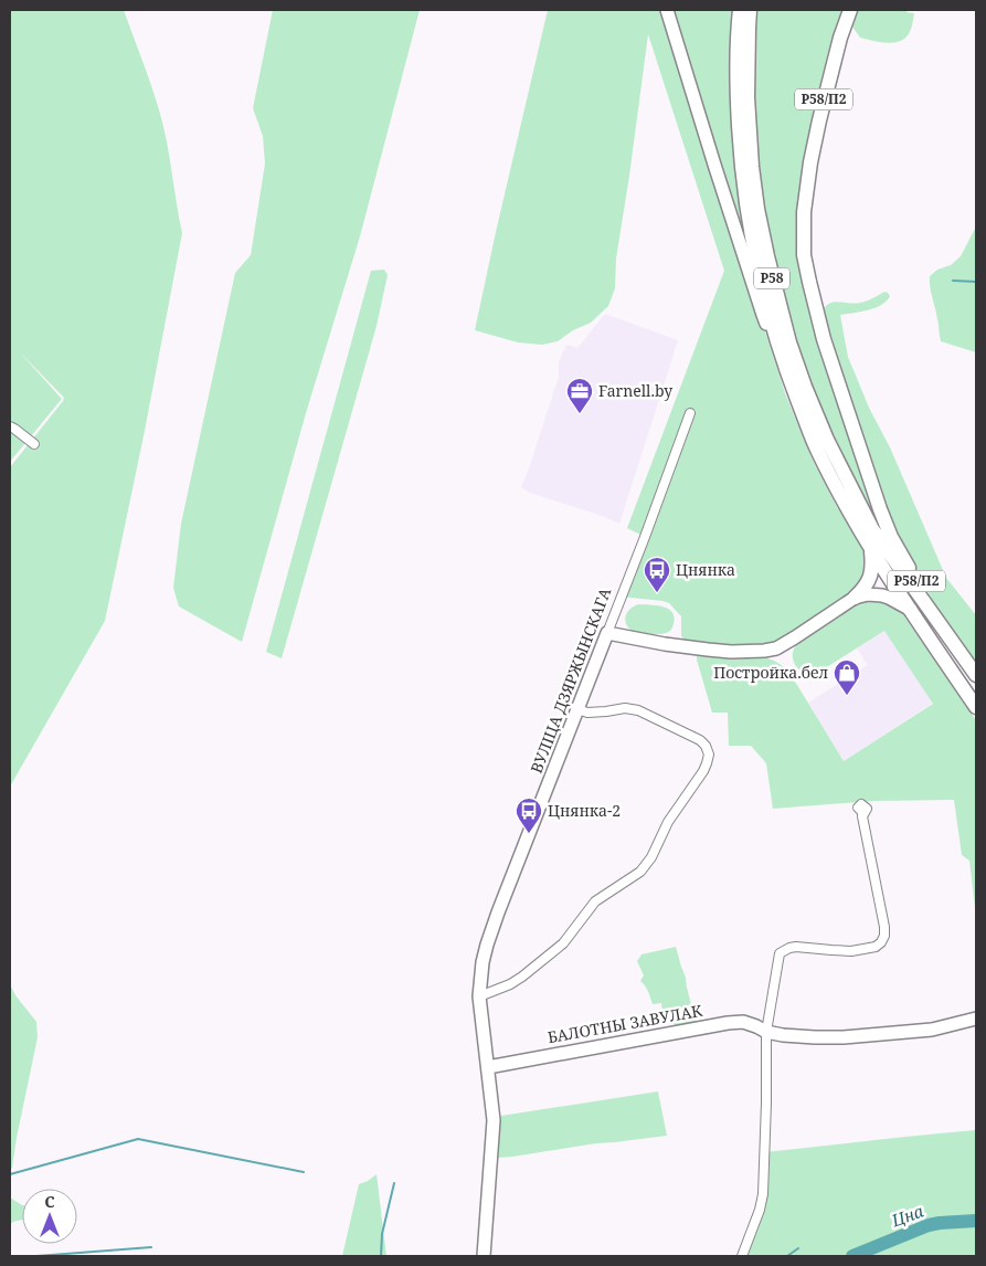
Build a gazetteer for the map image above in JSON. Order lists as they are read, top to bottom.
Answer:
{
  "streets": {
    "highway": ["Р58/П2", "Р58"],
    "main road": ["ВУЛІЦА ДЗЯРЖЫНСКАГА", "БАЛОТНЫ ЗАВУЛАК"]
  },
  "crossings": [
    ["Р58/П2", "Р58"],
    ["ВУЛІЦА ДЗЯРЖЫНСКАГА", "БАЛОТНЫ ЗАВУЛАК"]
  ],
  "water": ["Цна"],
  "places": {
    "office": ["Farnell.by"],
    "bus stop": ["Цнянка", "Цнянка-2"],
    "shop": ["Постройка.бел"]
  },
  "north": "top"
}
